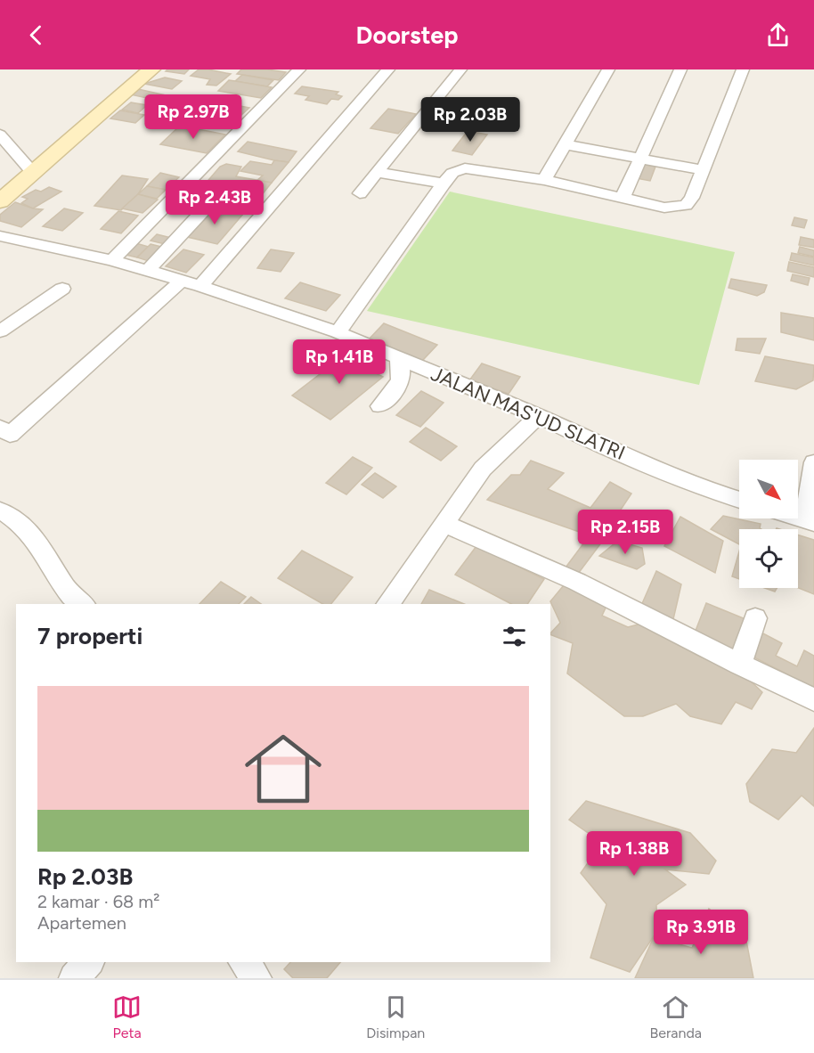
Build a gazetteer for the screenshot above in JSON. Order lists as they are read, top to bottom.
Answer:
{
  "streets": {
    "street": ["JALAN MAS'UD SLATRI"]
  },
  "north": "bottom right",
  "page": {
    "header": "Doorstep",
    "price": [
      "Rp 2.97B",
      "Rp 2.03B",
      "Rp 2.43B",
      "Rp 1.41B",
      "Rp 2.15B",
      "Rp 1.38B",
      "Rp 3.91B"
    ],
    "heading": "7 properti",
    "list": [
      {
        "name": "Rp 2.03B",
        "note": "2 kamar · 68 m² · Apartemen"
      }
    ],
    "tabs": ["Peta", "Disimpan", "Beranda"]
  }
}
